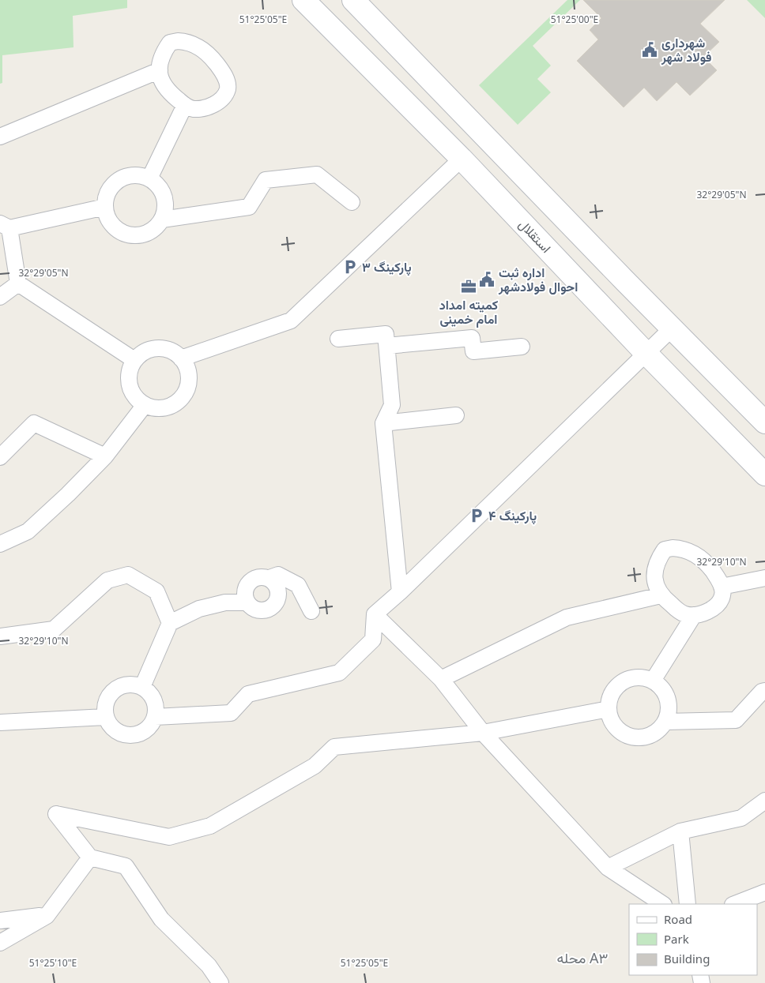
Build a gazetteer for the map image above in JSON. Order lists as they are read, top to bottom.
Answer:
{
  "streets": {
    "street": ["استقلال"]
  },
  "districts": ["محله A۳"],
  "places": {
    "public building": ["شهرداری فولاد شهر", "اداره ثبت احوال فولادشهر"],
    "parking": ["پارکینگ ۳", "پارکینگ ۴"],
    "office": ["کمیته امداد امام خمینی"]
  },
  "legend": ["Road", "Park", "Building"],
  "coordinates": [
    "51°25'05\"E",
    "51°25'00\"E",
    "32°29'05\"N",
    "32°29'10\"N",
    "51°25'10\"E"
  ]
}
